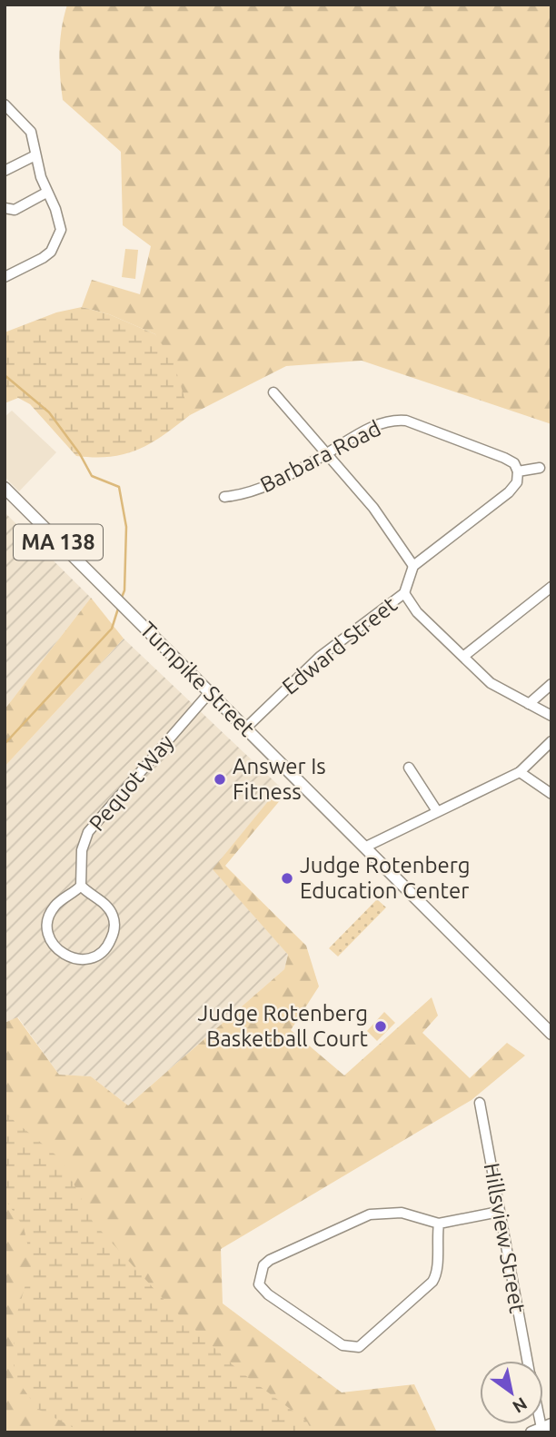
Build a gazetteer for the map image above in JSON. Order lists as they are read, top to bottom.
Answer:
{
  "streets": {
    "main road": ["MA 138", "Turnpike Street"],
    "street": [
      "Barbara Road",
      "Edward Street",
      "Pequot Way",
      "Hillsview Street"
    ]
  },
  "crossings": [
    ["Edward Street", "Turnpike Street"],
    ["Turnpike Street", "Pequot Way"]
  ],
  "places": ["Answer Is Fitness", "Judge Rotenberg Education Center", "Judge Rotenberg Basketball Court"],
  "north": "bottom right"
}
